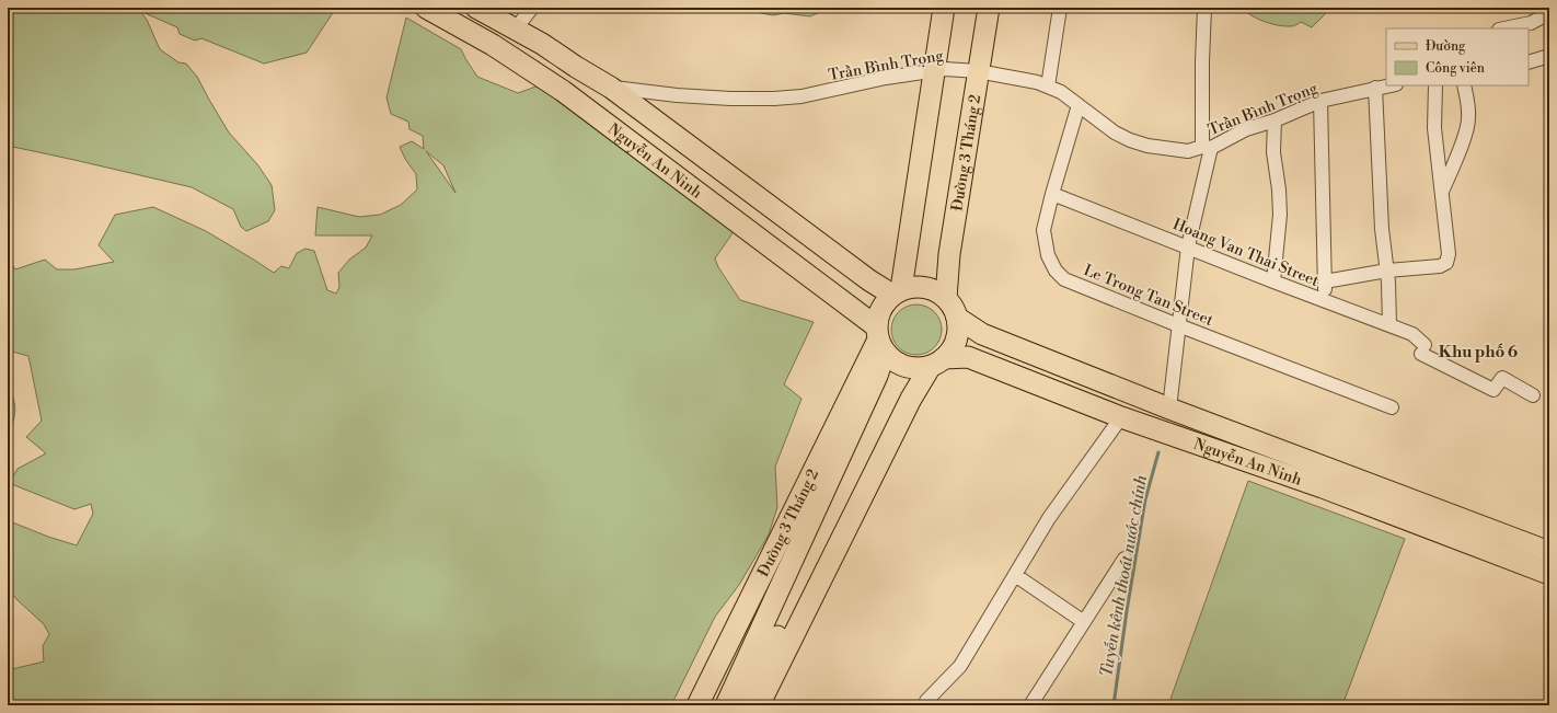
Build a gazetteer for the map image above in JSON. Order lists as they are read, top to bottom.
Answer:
{
  "streets": {
    "main road": ["Đường 3 Tháng 2", "Nguyễn An Ninh"],
    "street": ["Trần Bình Trọng", "Hoang Van Thai Street", "Le Trong Tan Street"]
  },
  "crossings": [
    ["Trần Bình Trọng", "Đường 3 Tháng 2"],
    ["Trần Bình Trọng", "Nguyễn An Ninh"],
    ["Trần Bình Trọng", "Le Trong Tan Street"],
    ["Đường 3 Tháng 2", "Nguyễn An Ninh"],
    ["Hoang Van Thai Street", "Le Trong Tan Street"]
  ],
  "districts": ["Khu phố 6"],
  "water": ["Tuyến kênh thoát nước chính"],
  "legend": ["Đường", "Công viên"]
}
